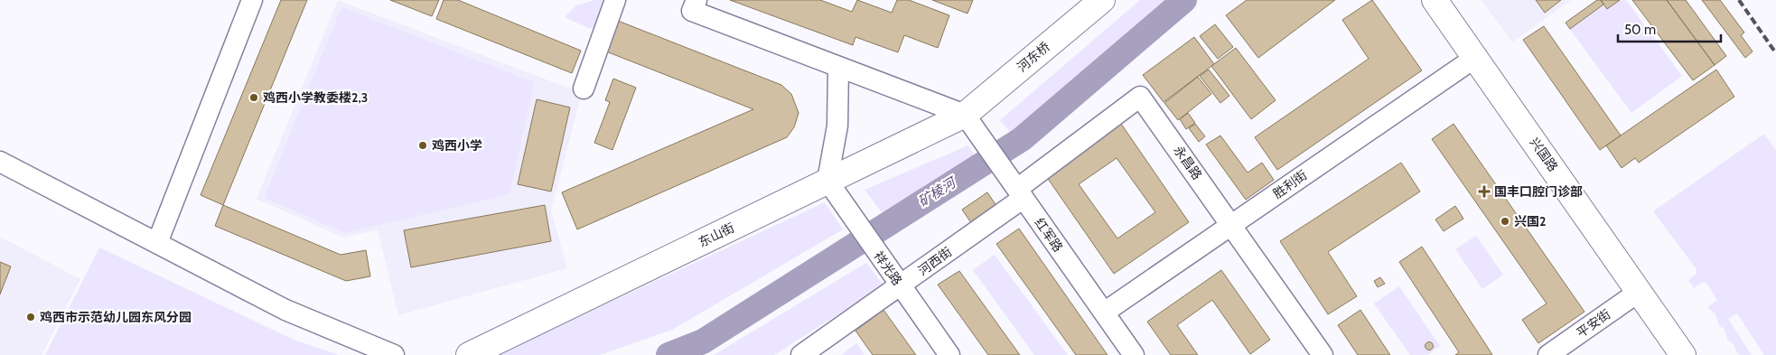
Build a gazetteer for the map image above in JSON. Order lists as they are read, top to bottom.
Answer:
{
  "streets": {
    "main road": ["河东桥", "兴国路", "东山街"],
    "street": [
      "永昌路",
      "胜利街",
      "红军路",
      "河西街",
      "祥光路",
      "平安街"
    ]
  },
  "crossings": [
    ["河东桥", "东山街"],
    ["河东桥", "红军路"],
    ["兴国路", "胜利街"],
    ["兴国路", "平安街"],
    ["永昌路", "胜利街"],
    ["永昌路", "红军路"],
    ["永昌路", "河西街"],
    ["胜利街", "红军路"],
    ["东山街", "红军路"],
    ["东山街", "祥光路"],
    ["红军路", "河西街"],
    ["河西街", "祥光路"]
  ],
  "water": ["矿棱河"],
  "places": {
    "other": [
      "鸡西小学教委楼2,3",
      "鸡西小学",
      "兴国2",
      "鸡西市示范幼儿园东风分园"
    ],
    "health": ["国丰口腔门诊部"]
  },
  "scale_bar": "50 m"
}
